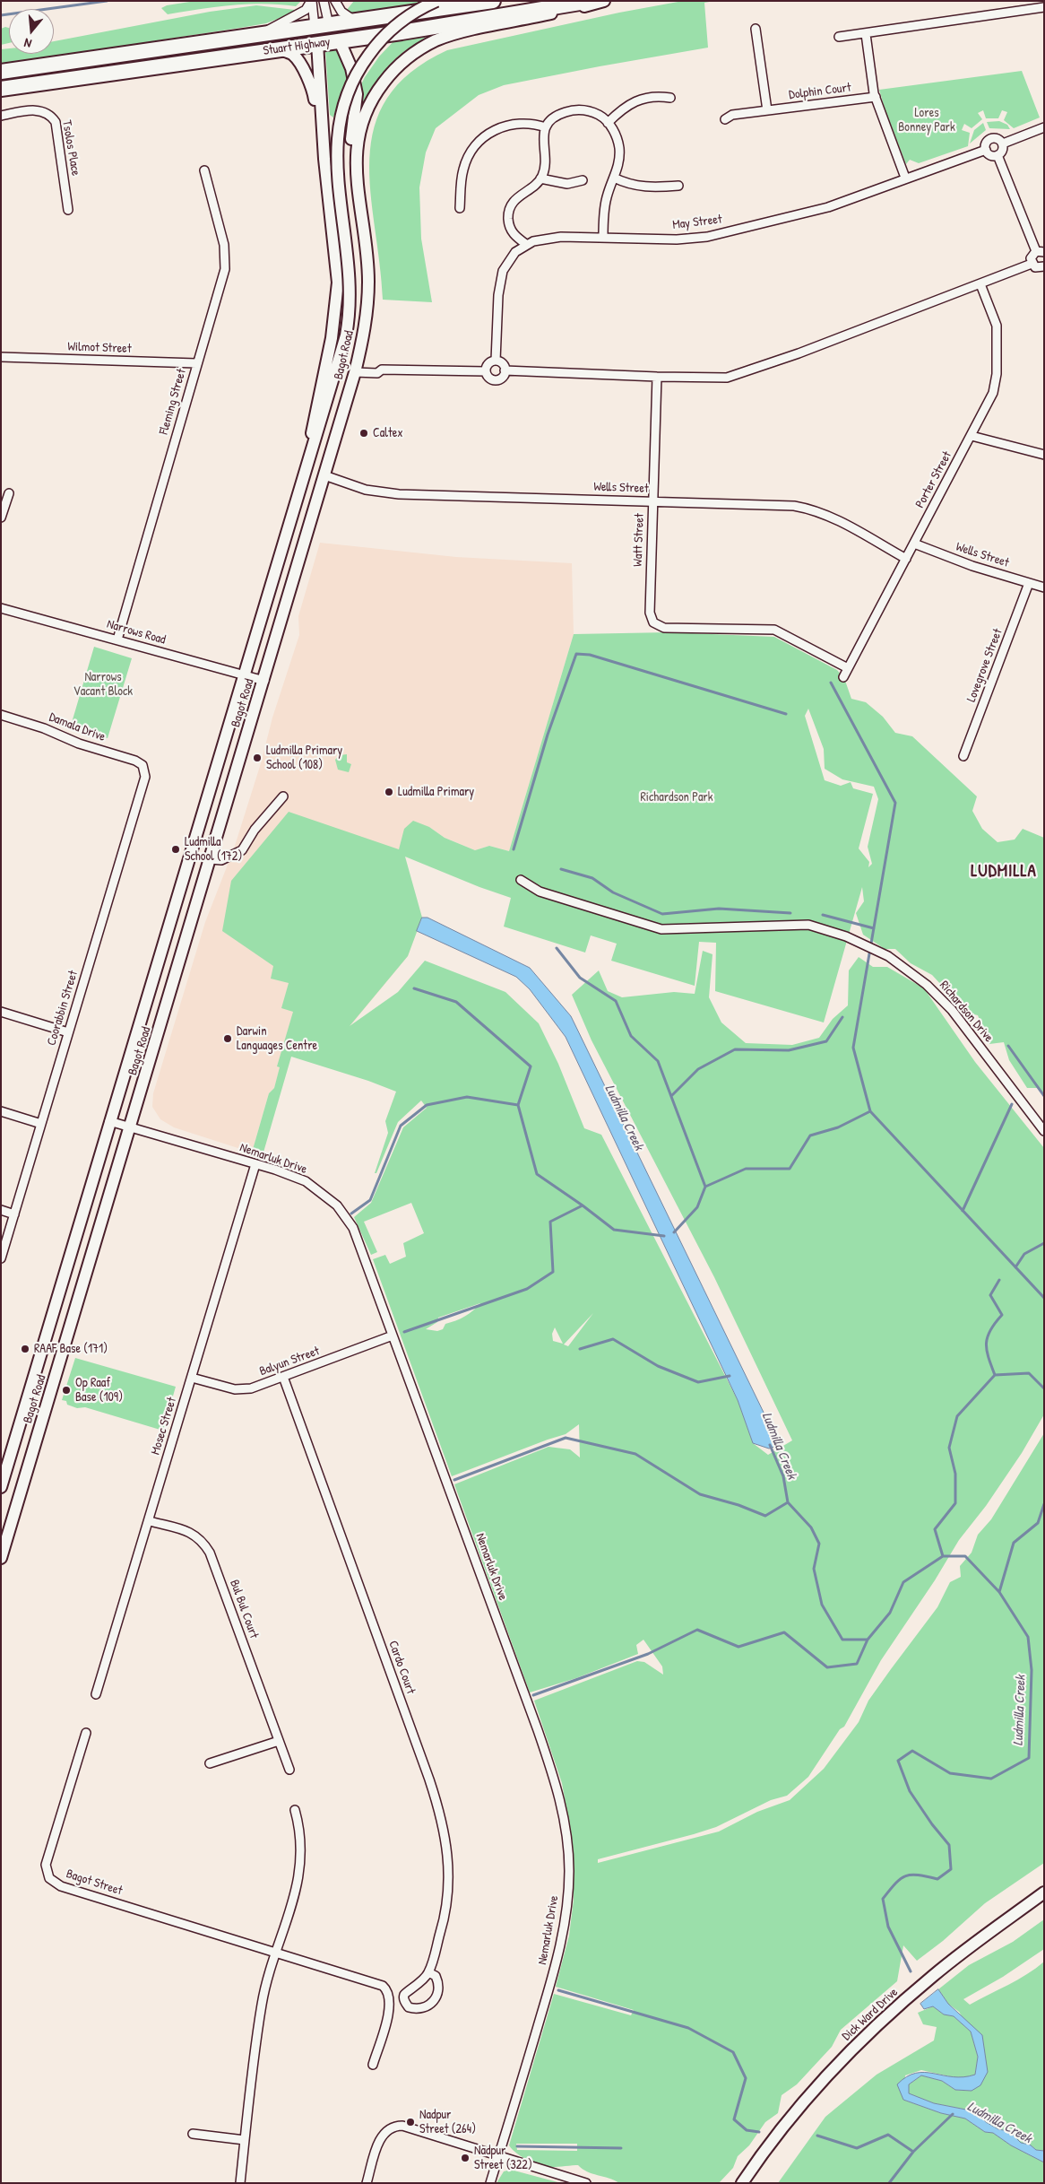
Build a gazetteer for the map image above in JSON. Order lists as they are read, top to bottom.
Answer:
{
  "streets": {
    "highway": ["Stuart Highway"],
    "main road": ["Bagot Road", "Dick Ward Drive"],
    "street": [
      "Dolphin Court",
      "Tsolos Place",
      "May Street",
      "Wilmot Street",
      "Fleming Street",
      "Porter Street",
      "Wells Street",
      "Watt Street",
      "Narrows Road",
      "Lovegrove Street",
      "Damala Drive",
      "Coorabbin Street",
      "Richardson Drive",
      "Nemarluk Drive",
      "Balyun Street",
      "Mosec Street",
      "Bul Bul Court",
      "Cardo Court",
      "Bagot Street"
    ]
  },
  "crossings": [
    ["Stuart Highway", "Bagot Road"],
    ["Wilmot Street", "Fleming Street"],
    ["Bagot Road", "Wells Street"],
    ["Bagot Road", "Narrows Road"],
    ["Bagot Road", "Nemarluk Drive"],
    ["Fleming Street", "Narrows Road"],
    ["Porter Street", "Wells Street"],
    ["Porter Street", "Watt Street"],
    ["Wells Street", "Watt Street"],
    ["Wells Street", "Lovegrove Street"],
    ["Damala Drive", "Coorabbin Street"],
    ["Nemarluk Drive", "Balyun Street"],
    ["Nemarluk Drive", "Mosec Street"],
    ["Balyun Street", "Mosec Street"],
    ["Balyun Street", "Cardo Court"],
    ["Mosec Street", "Bul Bul Court"]
  ],
  "districts": ["LUDMILLA"],
  "water": ["Ludmilla Creek"],
  "parks": ["Lores Bonney Park", "Narrows Vacant Block", "Richardson Park"],
  "places": [
    "Caltex",
    "Ludmilla Primary School (108)",
    "Ludmilla Primary",
    "Ludmilla School (172)",
    "Darwin Languages Centre",
    "RAAF Base (171)",
    "Op Raaf Base (109)",
    "Nadpur Street (264)",
    "Nadpur Street (322)"
  ],
  "north": "bottom"
}
